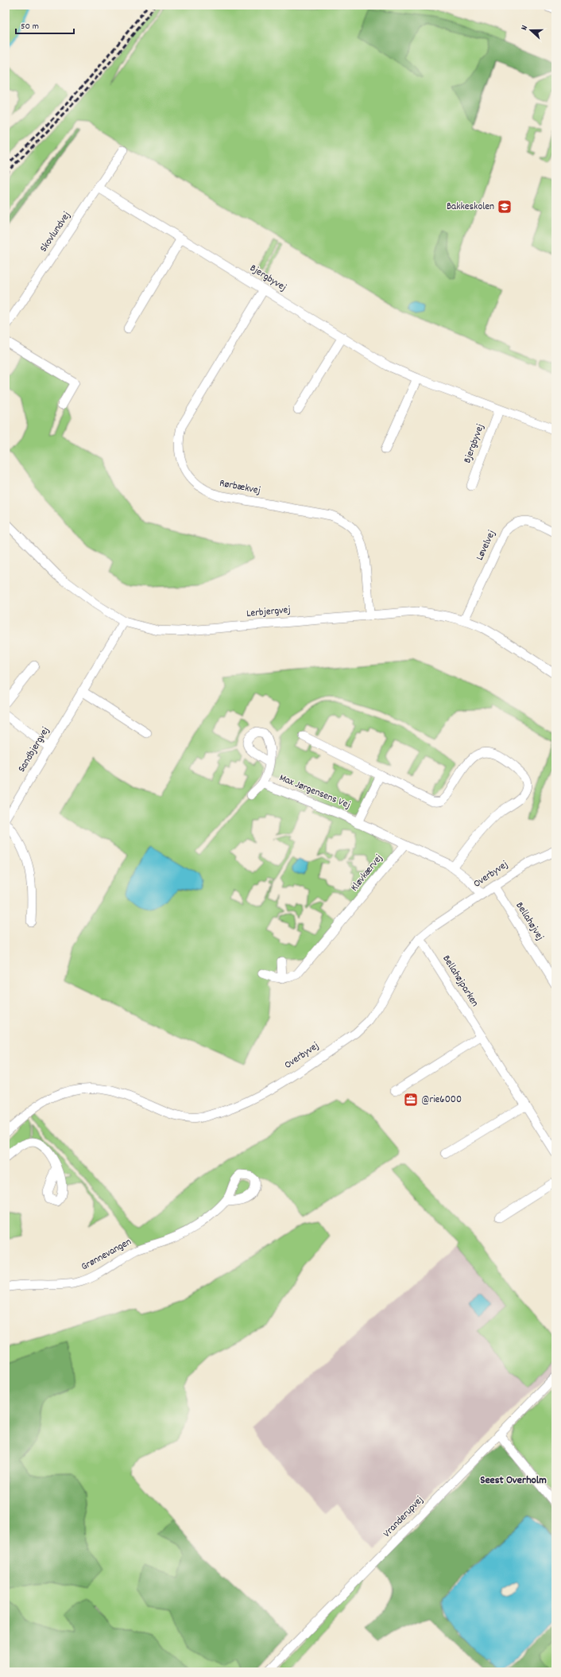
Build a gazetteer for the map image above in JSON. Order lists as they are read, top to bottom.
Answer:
{
  "streets": {
    "street": [
      "Skovlundvej",
      "Bjergbyvej",
      "Rørbækvej",
      "Løvelvej",
      "Lerbjergvej",
      "Sandbjergvej",
      "Max Jørgensens Vej",
      "Kløvkærvej",
      "Overbyvej",
      "Bellahøjvej",
      "Bellahøjparken",
      "Grønnevangen",
      "Vranderupvej"
    ]
  },
  "crossings": [
    ["Skovlundvej", "Bjergbyvej"],
    ["Bjergbyvej", "Rørbækvej"],
    ["Rørbækvej", "Lerbjergvej"],
    ["Løvelvej", "Lerbjergvej"],
    ["Lerbjergvej", "Sandbjergvej"],
    ["Max Jørgensens Vej", "Kløvkærvej"],
    ["Overbyvej", "Bellahøjvej"],
    ["Overbyvej", "Bellahøjparken"]
  ],
  "districts": ["Seest Overholm"],
  "places": {
    "school or university": ["Bakkeskolen"],
    "office": ["@rie6000"]
  },
  "scale_bar": "50 m",
  "north": "left"
}
